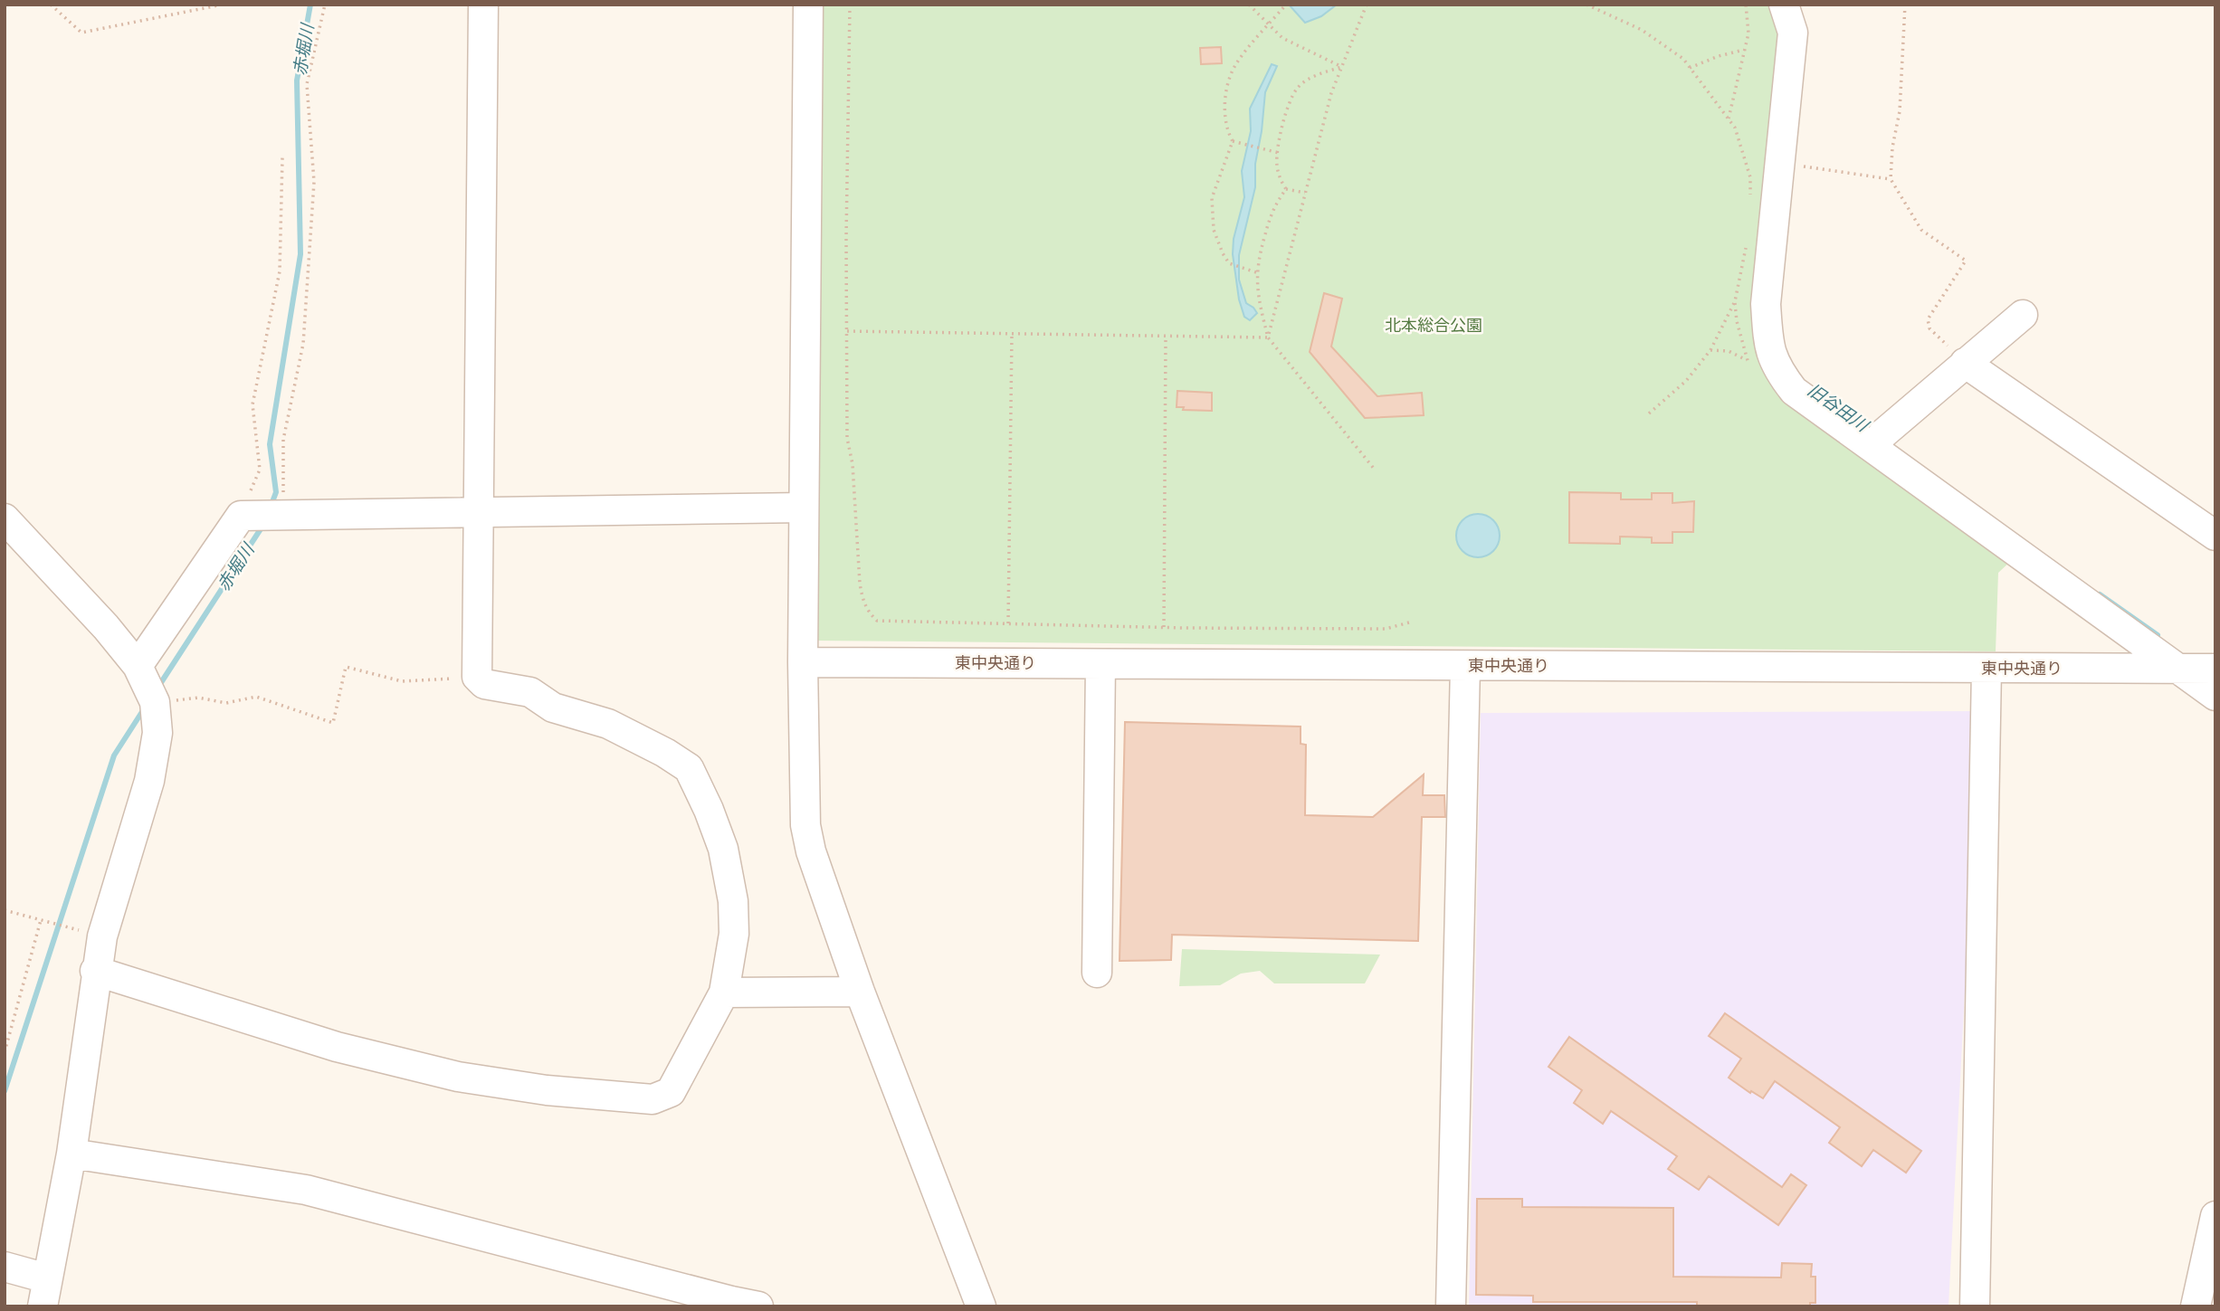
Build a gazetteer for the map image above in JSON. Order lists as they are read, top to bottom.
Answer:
{
  "streets": {
    "street": ["東中央通り"]
  },
  "water": ["赤堀川", "旧谷田川"],
  "parks": ["北本総合公園"]
}
